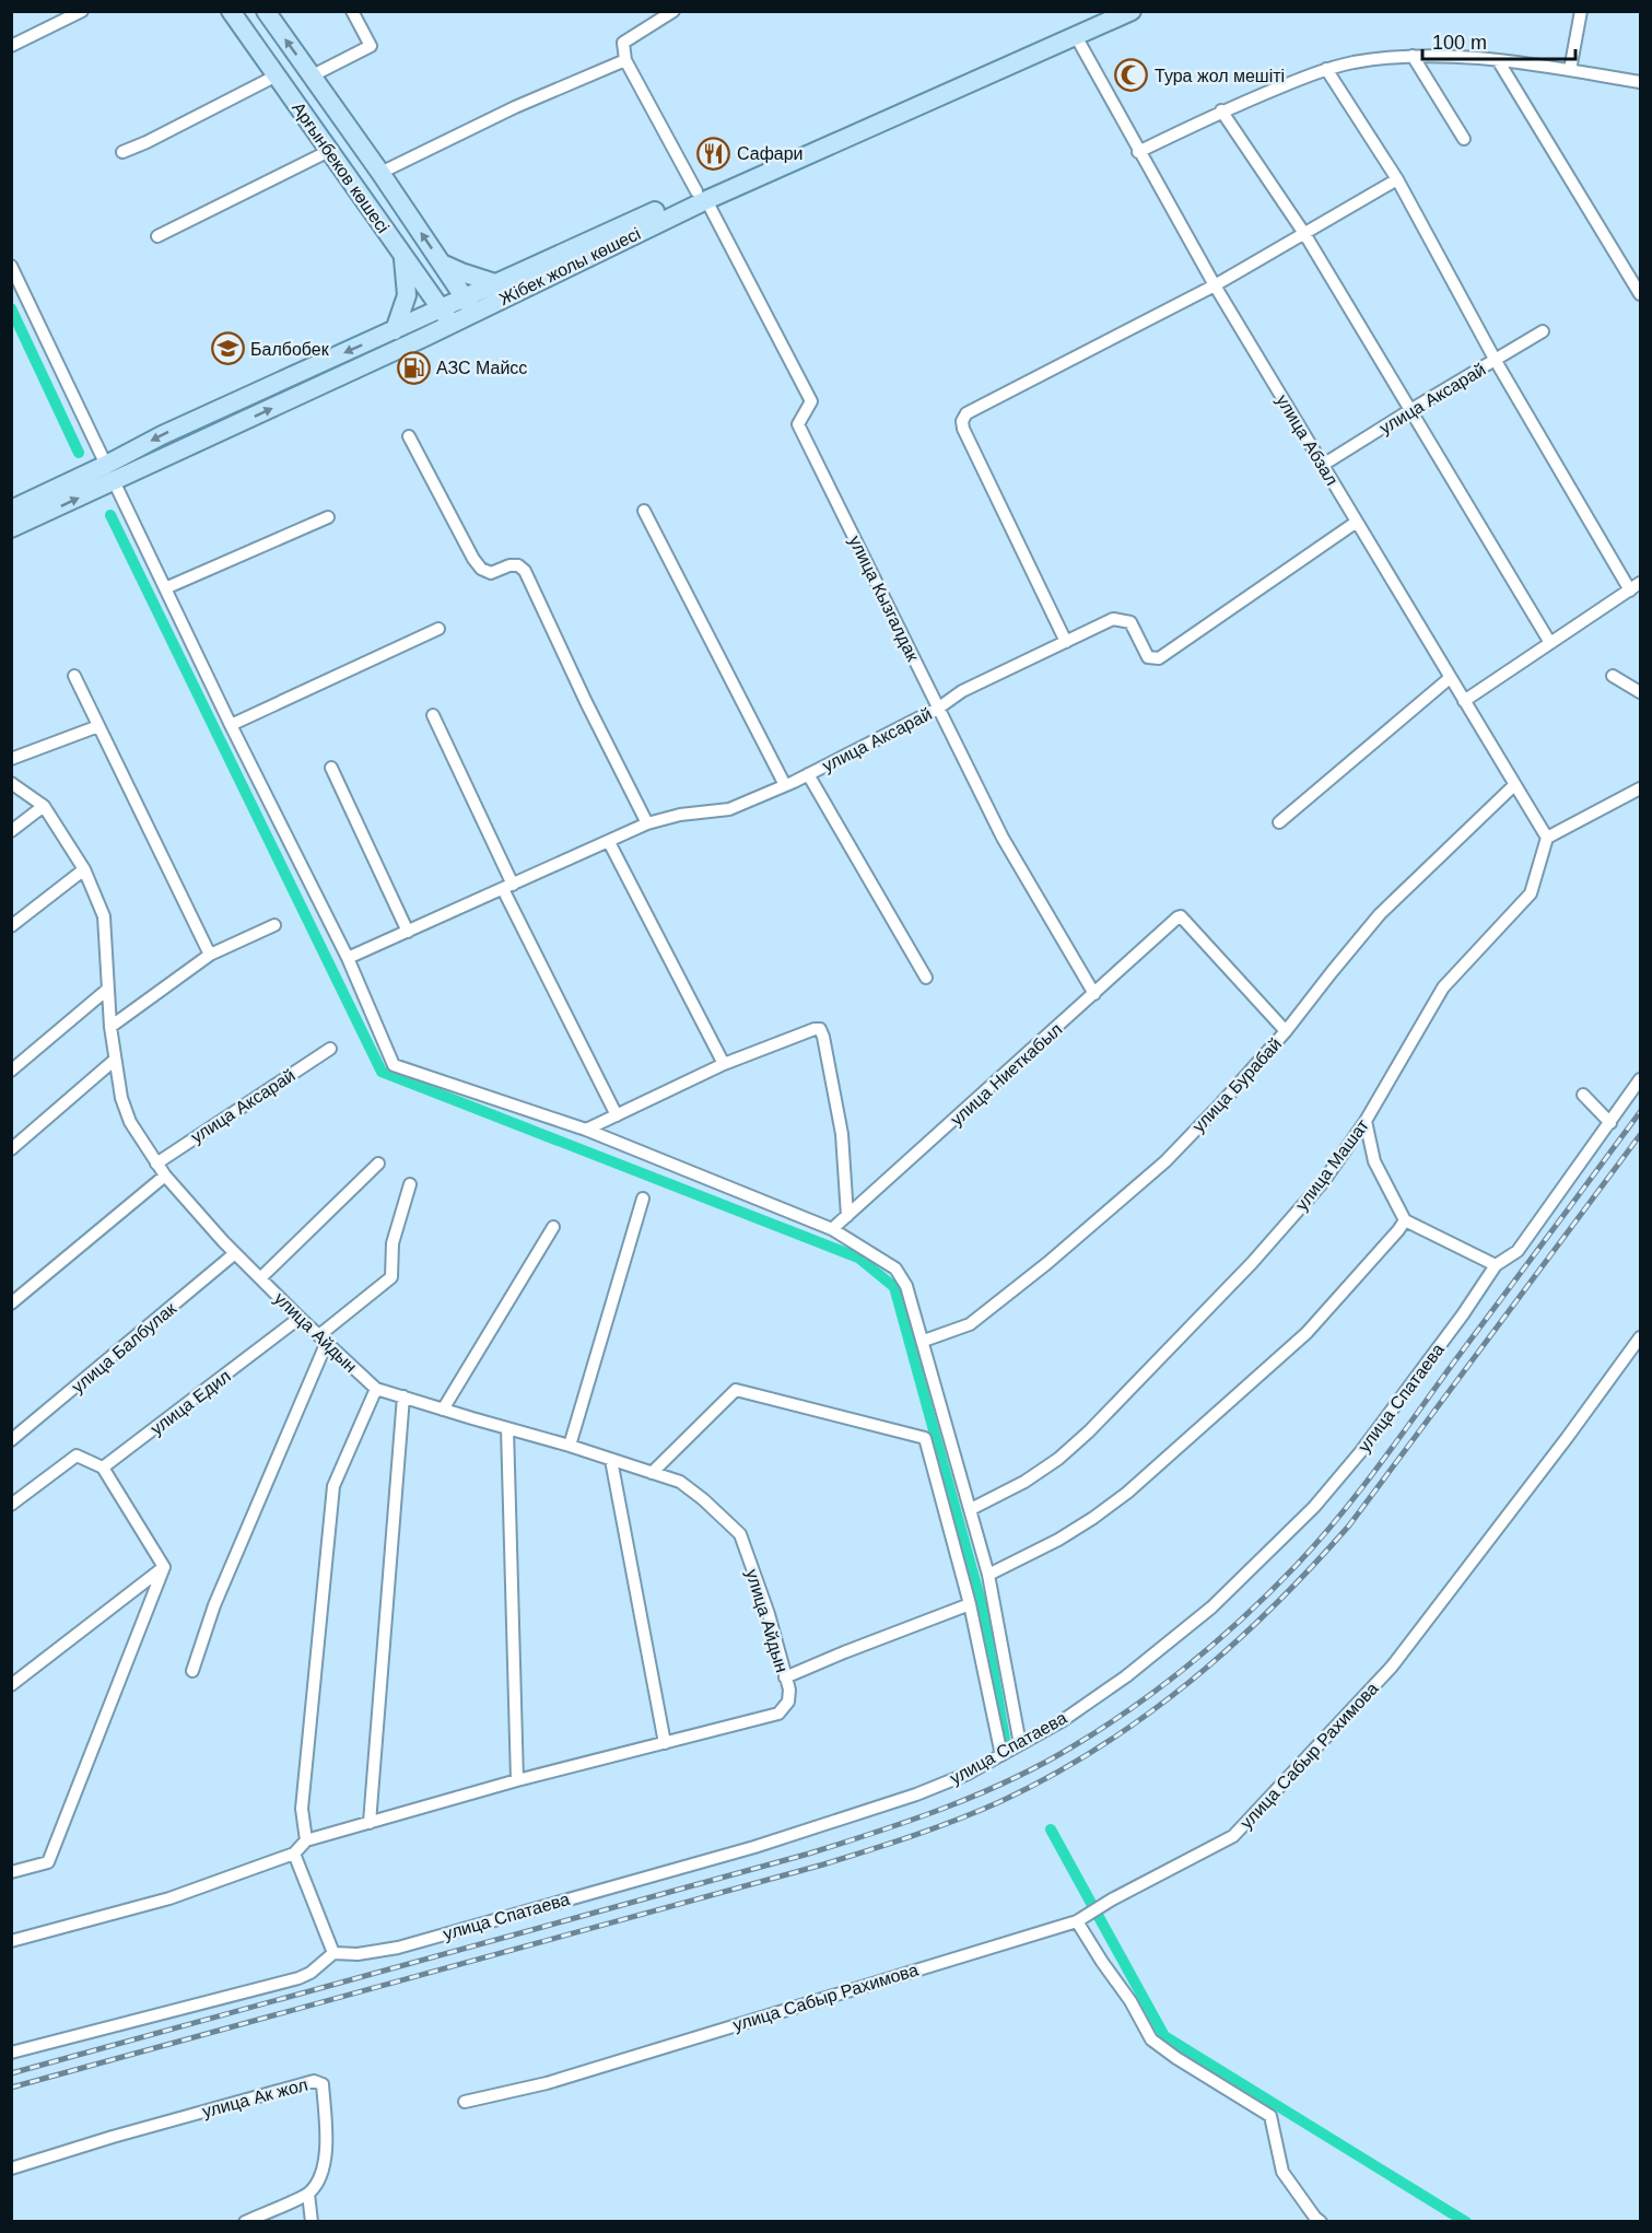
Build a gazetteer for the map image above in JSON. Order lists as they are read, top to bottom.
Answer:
{
  "streets": {
    "main road": ["Арғынбеков көшесі", "Жібек жолы көшесі"],
    "street": [
      "улица Аксарай",
      "улица Абзал",
      "улица Кызгалдак",
      "улица Ниеткабыл",
      "улица Бурабай",
      "улица Машат",
      "улица Айдын",
      "улица Балбулак",
      "улица Спатаева",
      "улица Едил",
      "улица Сабыр Рахимова",
      "улица Ак жол"
    ]
  },
  "crossings": [
    ["Арғынбеков көшесі", "Жібек жолы көшесі"],
    ["Жібек жолы көшесі", "улица Абзал"],
    ["Жібек жолы көшесі", "улица Кызгалдак"],
    ["улица Аксарай", "улица Абзал"],
    ["улица Аксарай", "улица Кызгалдак"],
    ["улица Аксарай", "улица Айдын"],
    ["улица Абзал", "улица Бурабай"],
    ["улица Абзал", "улица Машат"],
    ["улица Кызгалдак", "улица Ниеткабыл"],
    ["улица Ниеткабыл", "улица Бурабай"],
    ["улица Айдын", "улица Балбулак"],
    ["улица Айдын", "улица Едил"]
  ],
  "places": {
    "mosque": ["Тура жол мешіті"],
    "restaurant": ["Сафари"],
    "school or university": ["Балбобек"],
    "fuel station": ["АЗС Майсс"]
  },
  "scale_bar": "100 m"
}
